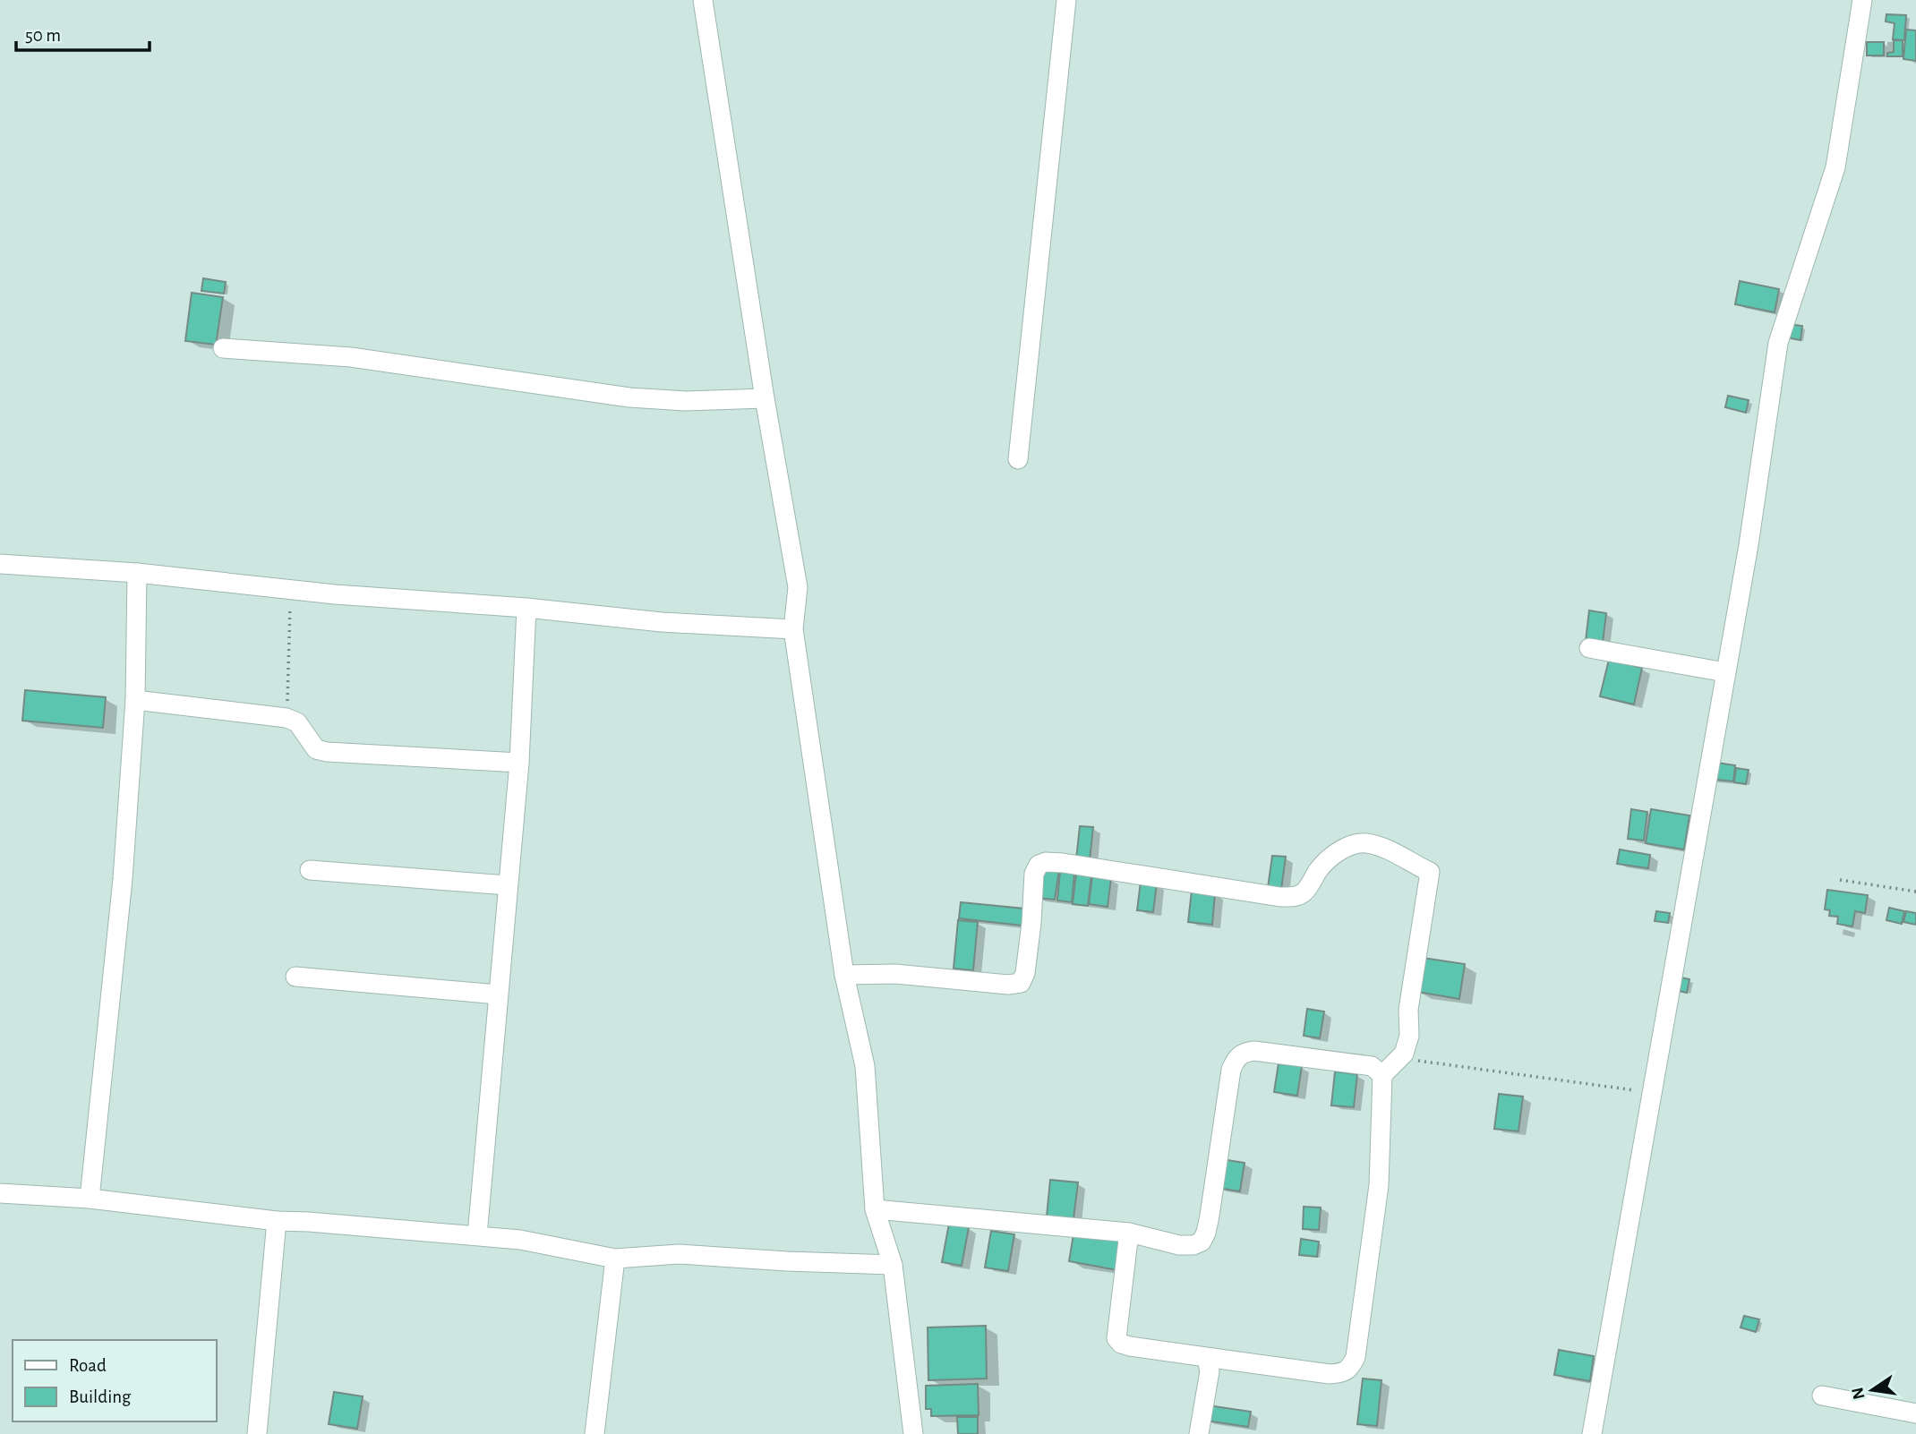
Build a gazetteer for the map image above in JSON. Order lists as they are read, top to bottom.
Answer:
{
  "legend": ["Road", "Building"],
  "scale_bar": "50 m",
  "north": "left"
}
